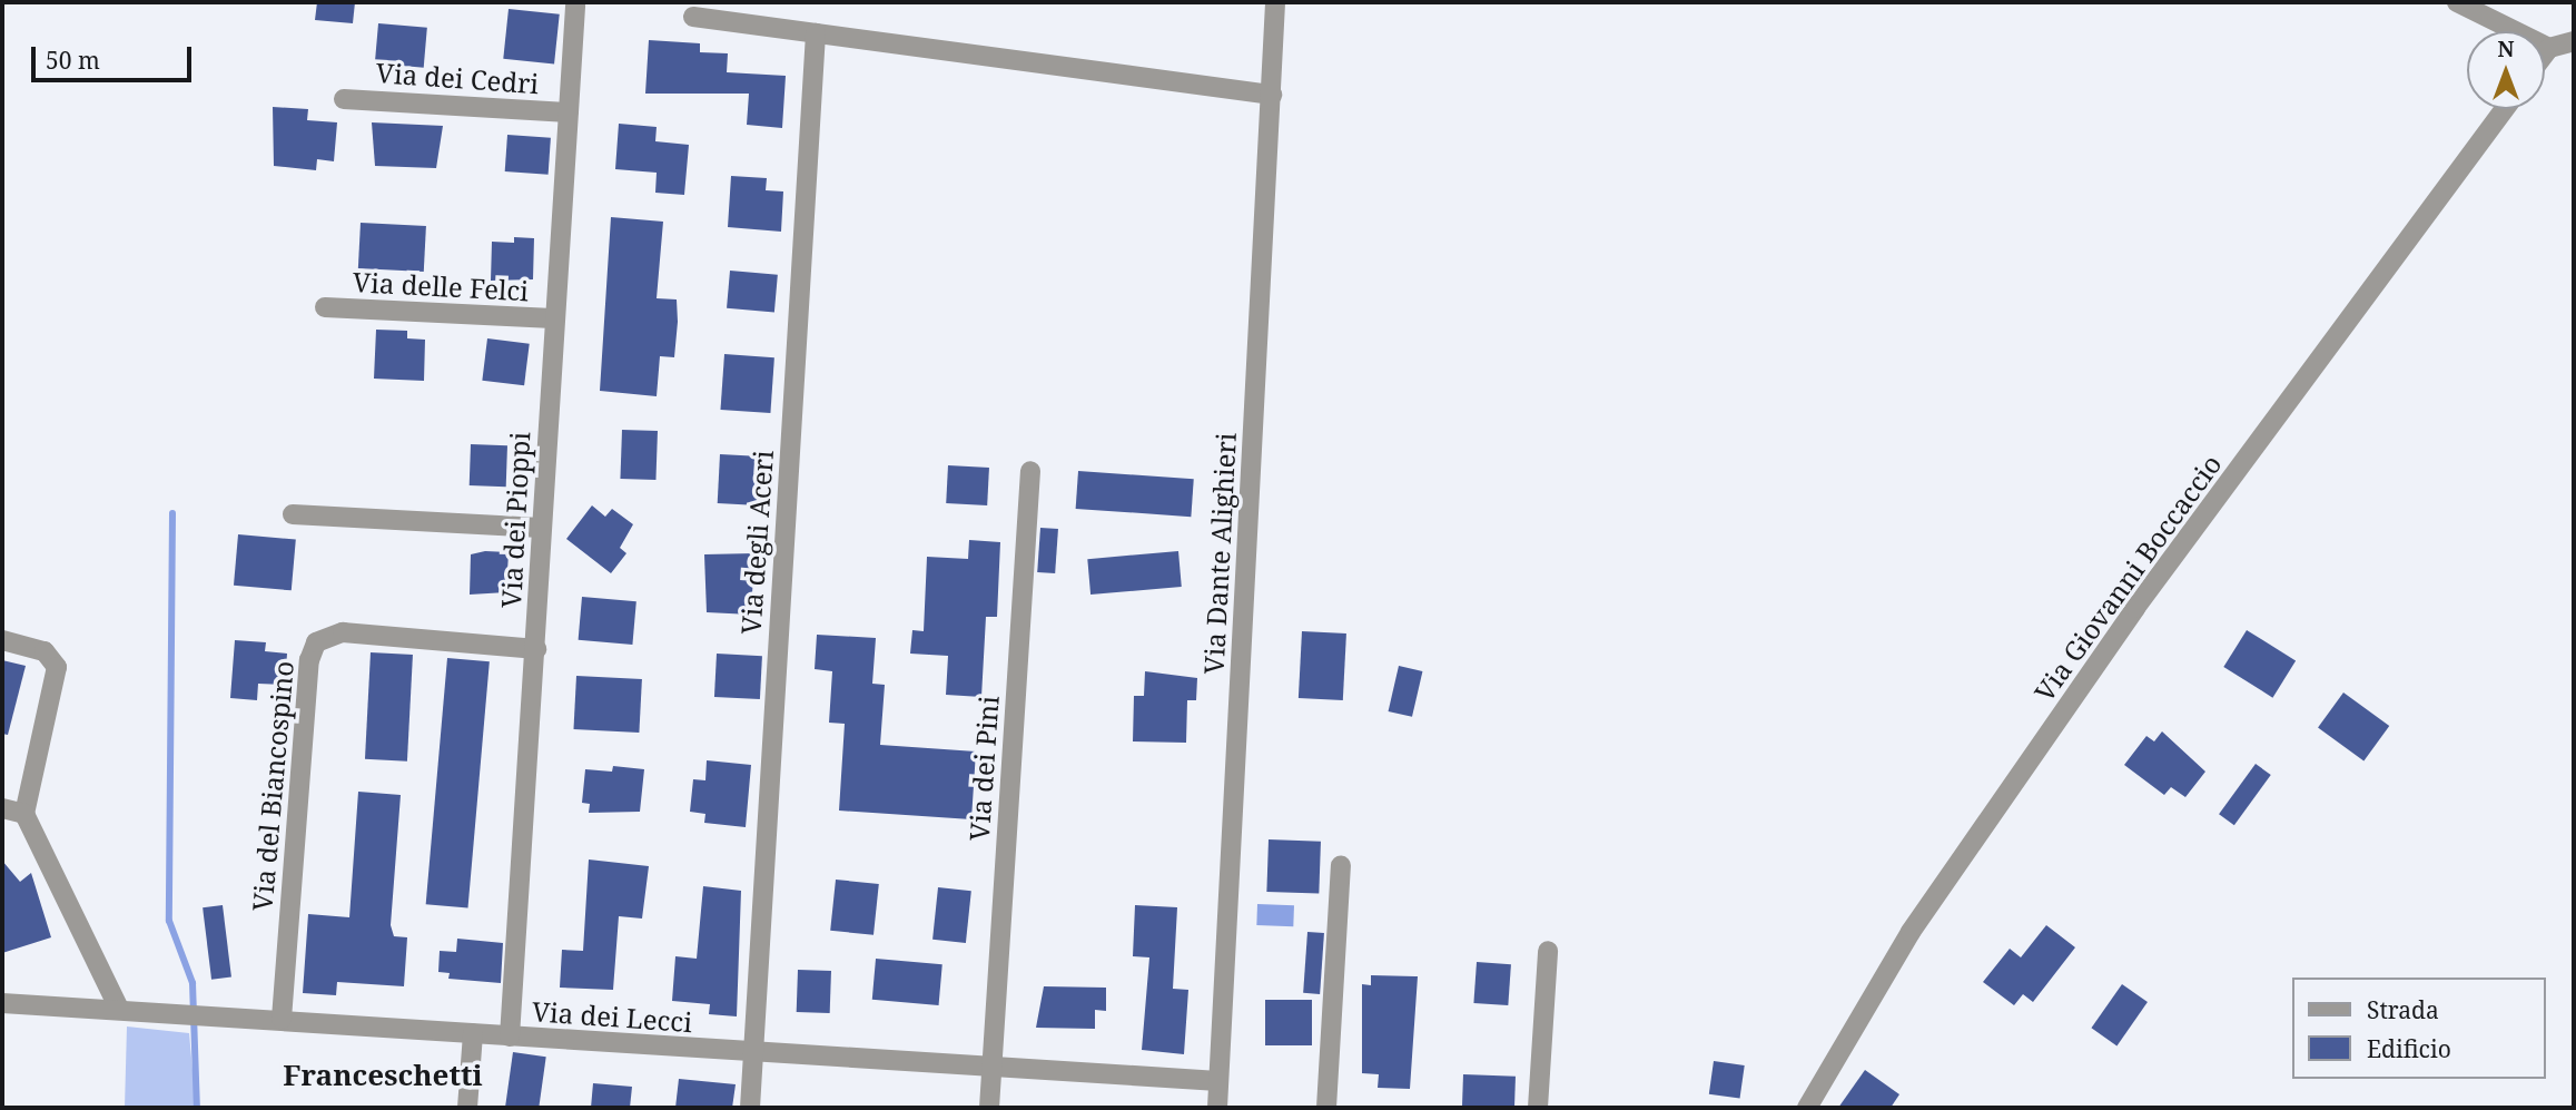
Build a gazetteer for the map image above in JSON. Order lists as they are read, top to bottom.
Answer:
{
  "streets": {
    "street": [
      "Via dei Cedri",
      "Via delle Felci",
      "Via dei Pioppi",
      "Via degli Aceri",
      "Via Dante Alighieri",
      "Via Giovanni Boccaccio",
      "Via dei Pini",
      "Via del Biancospino",
      "Via dei Lecci"
    ]
  },
  "crossings": [
    ["Via dei Cedri", "Via dei Pioppi"],
    ["Via delle Felci", "Via dei Pioppi"],
    ["Via dei Pioppi", "Via del Biancospino"],
    ["Via dei Pioppi", "Via dei Lecci"],
    ["Via degli Aceri", "Via dei Lecci"],
    ["Via Dante Alighieri", "Via dei Lecci"],
    ["Via dei Pini", "Via dei Lecci"],
    ["Via del Biancospino", "Via dei Lecci"]
  ],
  "districts": ["Franceschetti"],
  "legend": ["Strada", "Edificio"],
  "scale_bar": "50 m",
  "north": "top"
}
